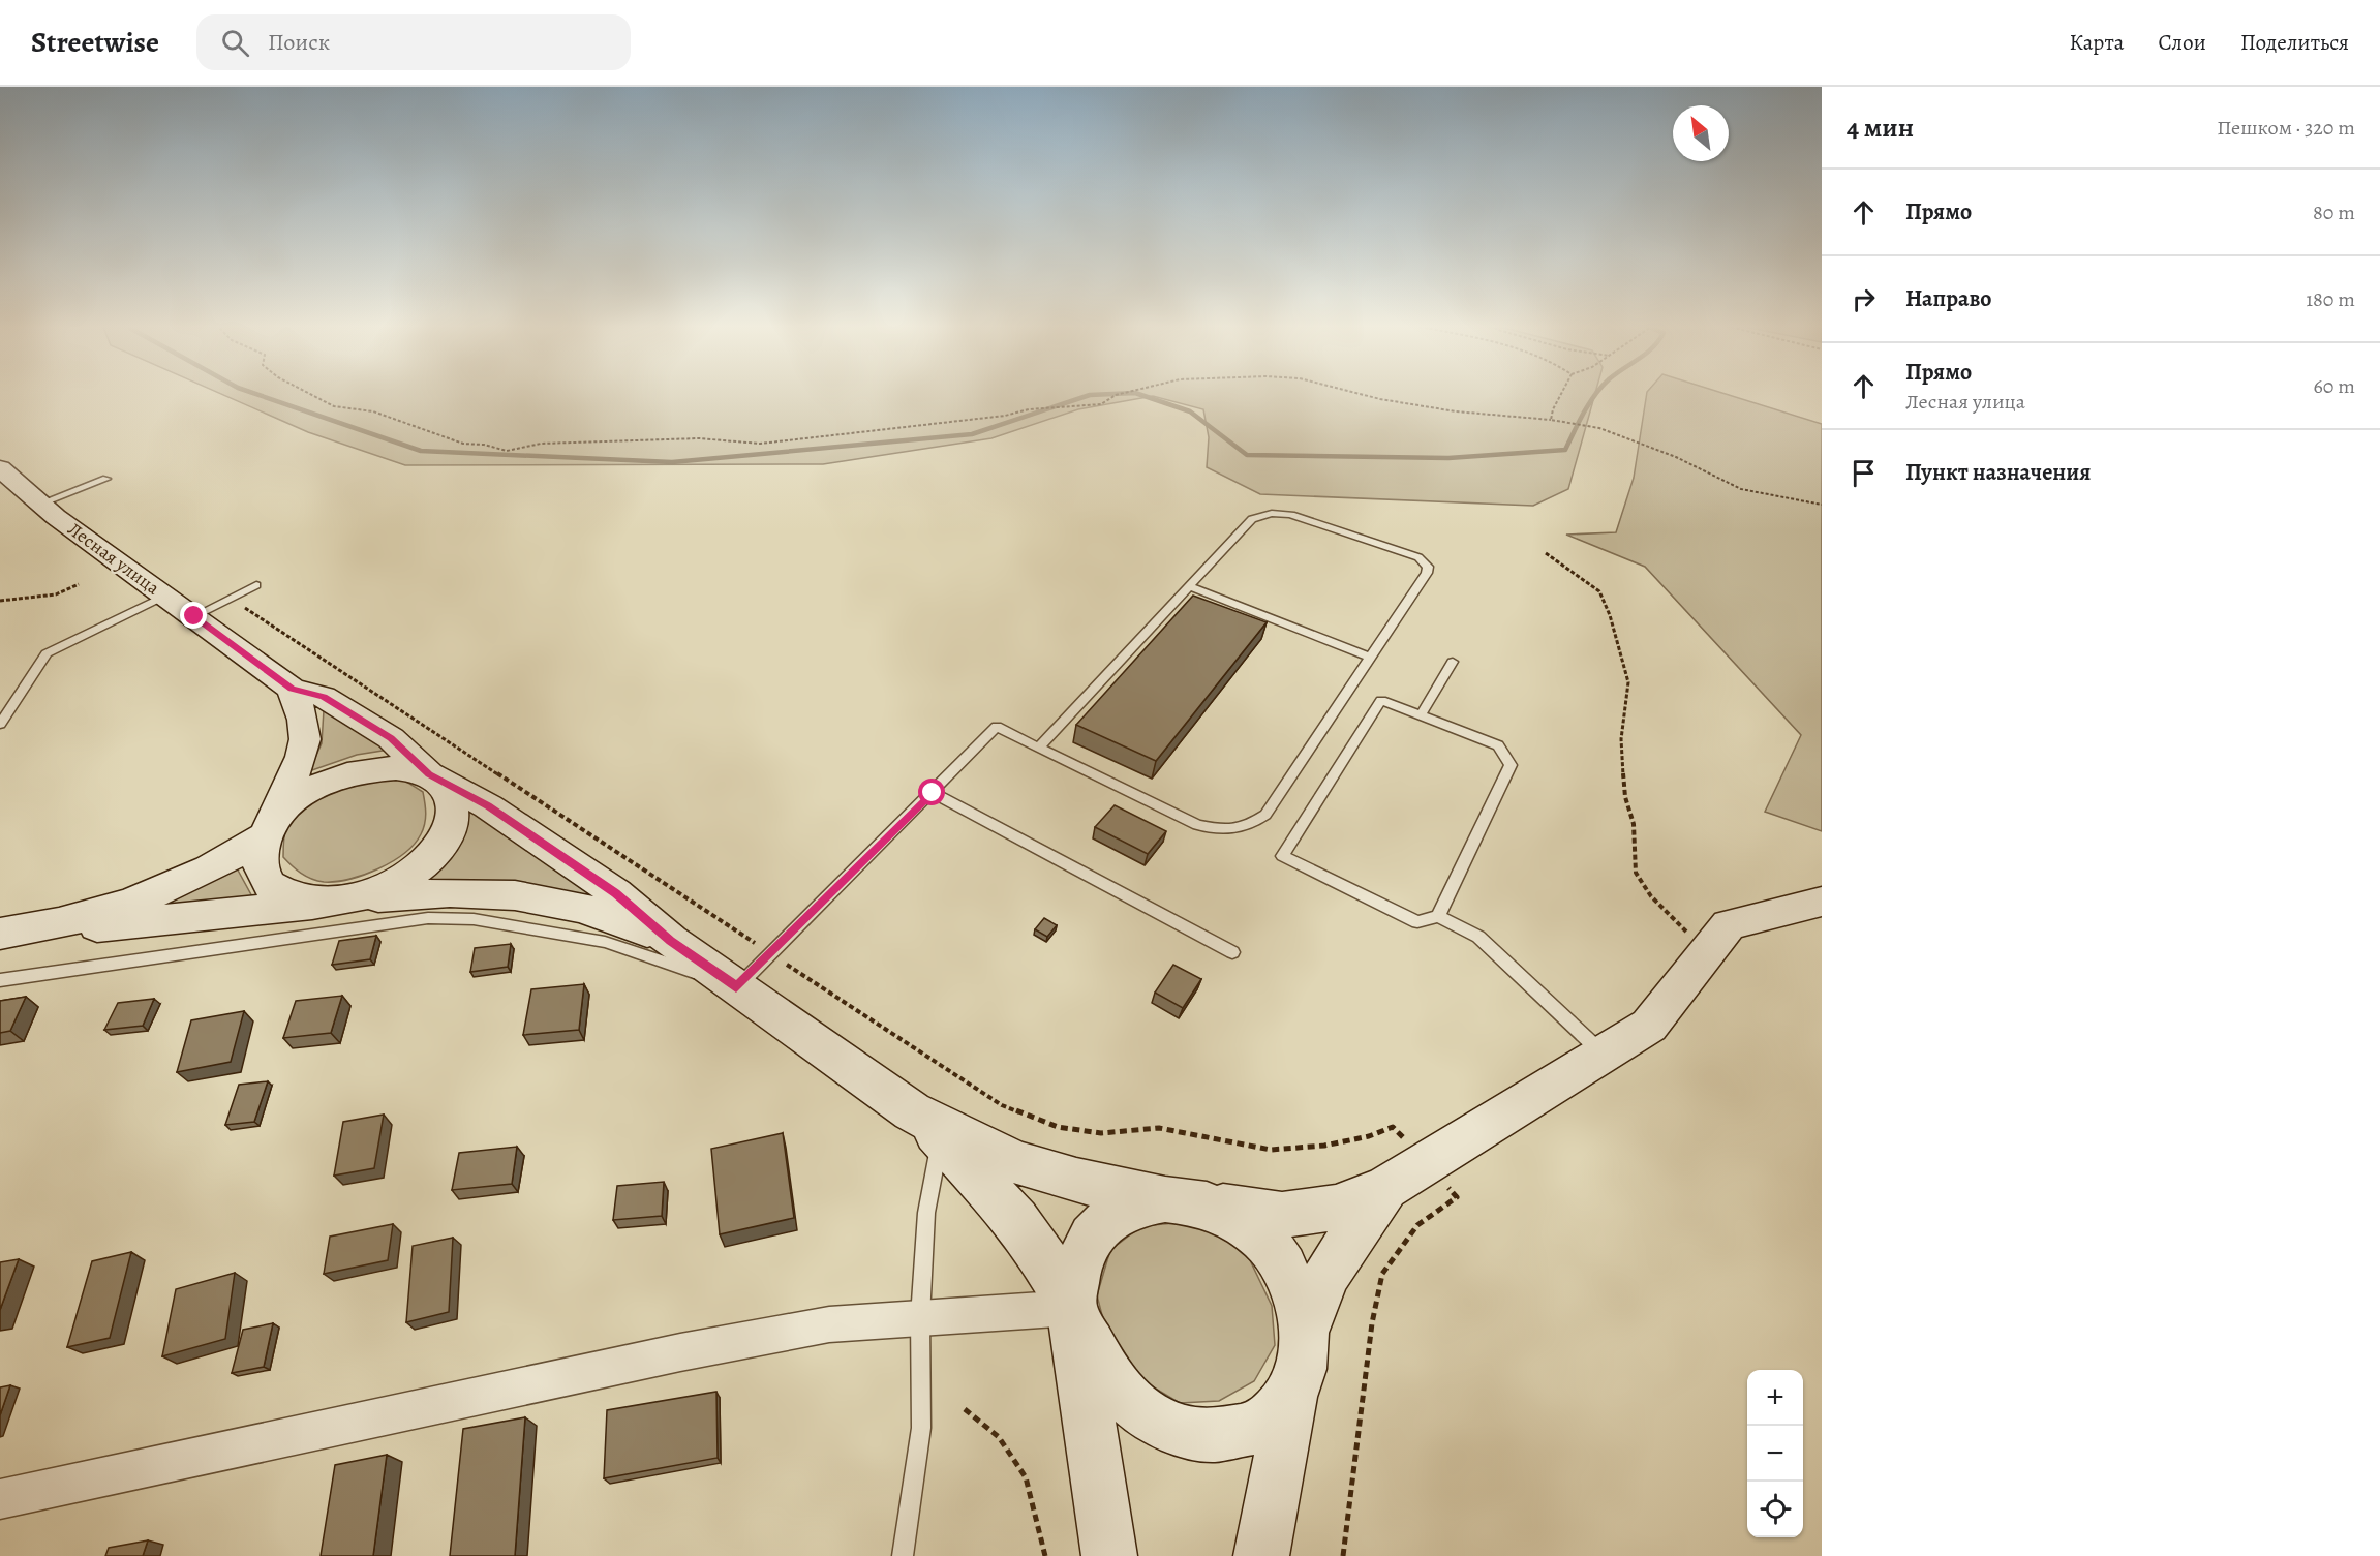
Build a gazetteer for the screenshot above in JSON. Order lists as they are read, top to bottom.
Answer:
{
  "streets": {
    "street": ["Лесная улица"]
  },
  "north": "top left",
  "page": {
    "header": "Streetwise",
    "search": "Поиск",
    "nav": ["Карта", "Слои", "Поделиться"],
    "heading": ["4 мин", "Пешком · 320 m"],
    "list": [
      ["Прямо", "80 m"],
      ["Направо", "180 m"],
      ["Прямо", "Лесная улица", "60 m"],
      "Пункт назначения"
    ],
    "map_buttons": ["+", "−"]
  }
}
